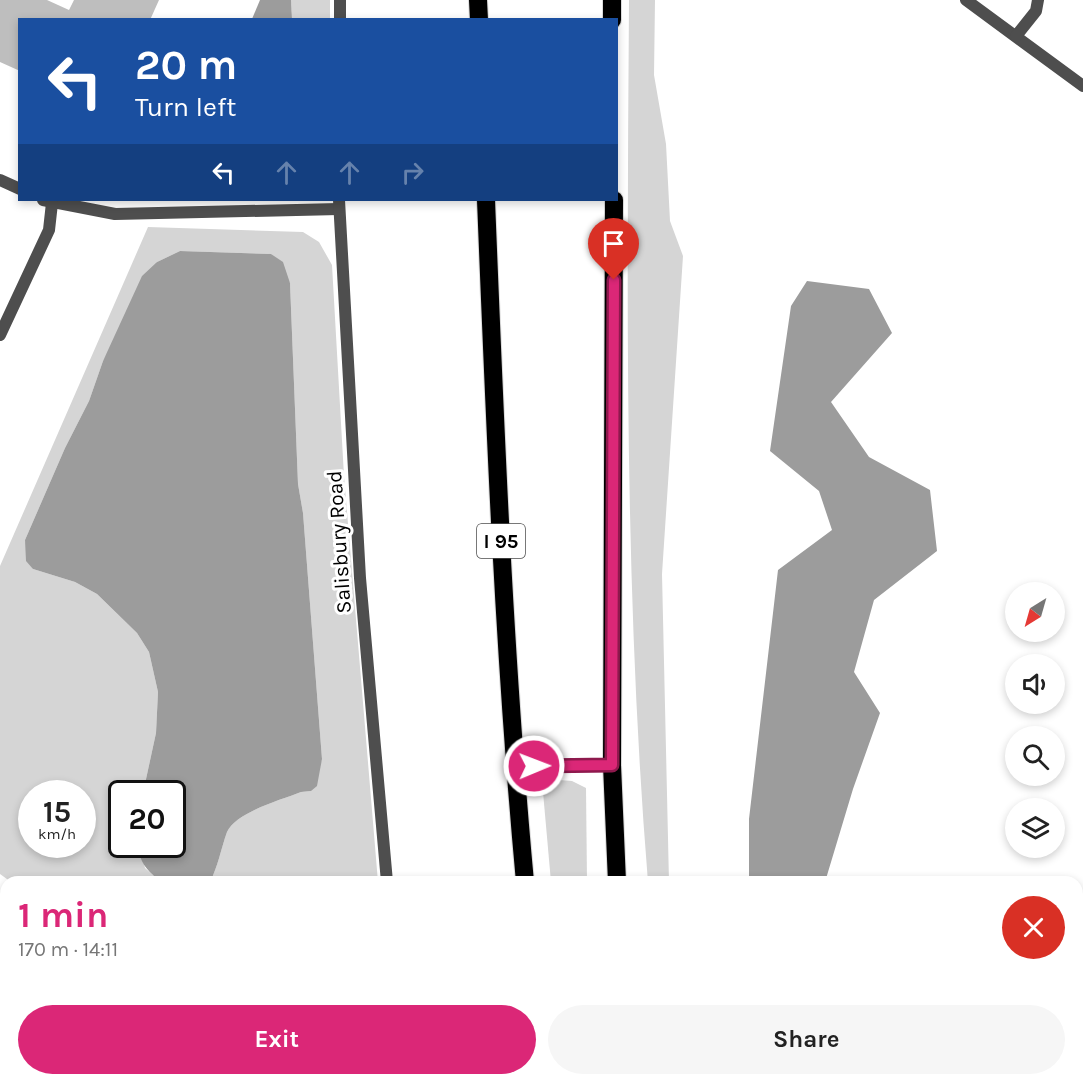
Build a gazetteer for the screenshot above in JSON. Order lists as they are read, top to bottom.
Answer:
{
  "streets": {
    "highway": ["I 95"],
    "street": ["Salisbury Road"]
  },
  "north": "bottom left",
  "page": {
    "turn": ["20 m", "Turn left"],
    "speed": "15 km/h",
    "limit": "20",
    "heading": ["1 min", "170 m · 14:11"],
    "buttons": ["Exit", "Share"]
  }
}
